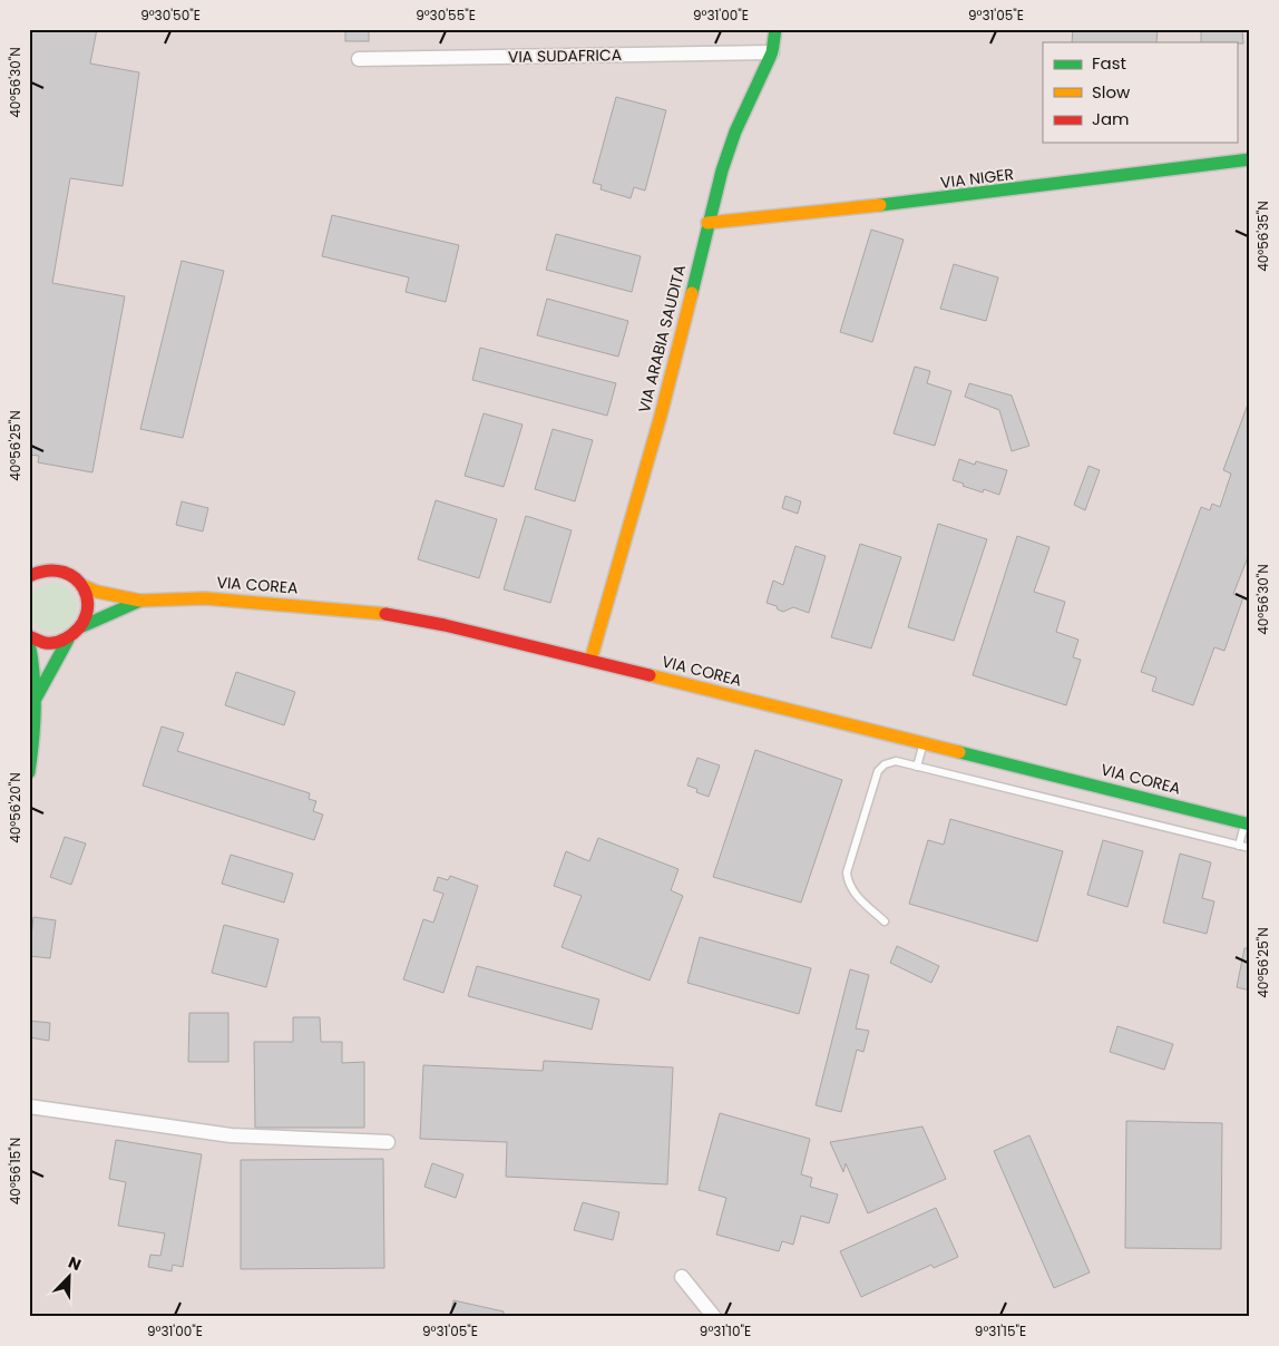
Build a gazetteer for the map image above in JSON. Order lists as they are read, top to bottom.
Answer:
{
  "streets": {
    "street": [
      "VIA SUDAFRICA",
      "VIA NIGER",
      "VIA ARABIA SAUDITA",
      "VIA COREA"
    ]
  },
  "crossings": [
    ["VIA SUDAFRICA", "VIA ARABIA SAUDITA"],
    ["VIA NIGER", "VIA ARABIA SAUDITA"],
    ["VIA ARABIA SAUDITA", "VIA COREA"]
  ],
  "legend": ["Fast", "Slow", "Jam"],
  "north": "top right",
  "coordinates": [
    "9°30'50\"E",
    "9°30'55\"E",
    "9°31'00\"E",
    "9°31'05\"E",
    "40°56'30\"N",
    "40°56'35\"N",
    "40°56'25\"N",
    "40°56'20\"N",
    "40°56'15\"N",
    "9°31'10\"E",
    "9°31'15\"E"
  ]
}
